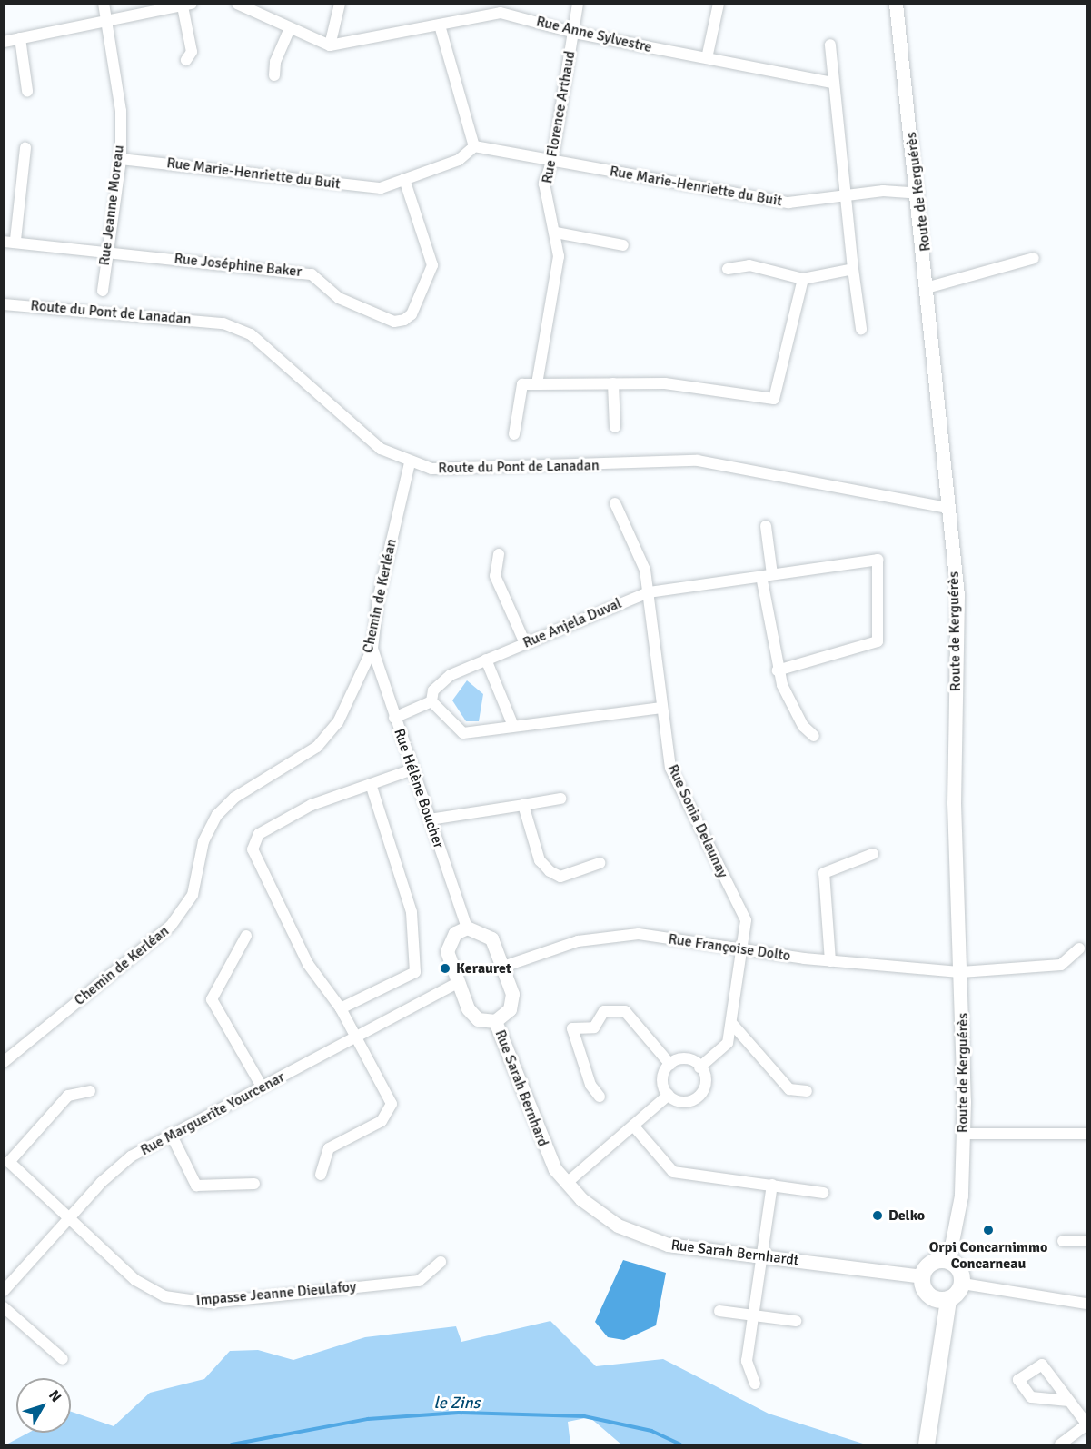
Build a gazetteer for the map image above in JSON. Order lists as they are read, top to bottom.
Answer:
{
  "streets": {
    "street": [
      "Rue Anne Sylvestre",
      "Rue Florence Arthaud",
      "Rue Marie-Henriette du Buit",
      "Route de Kerguérès",
      "Rue Jeanne Moreau",
      "Rue Joséphine Baker",
      "Route du Pont de Lanadan",
      "Chemin de Kerléan",
      "Rue Anjela Duval",
      "Rue Hélène Boucher",
      "Rue Sonia Delaunay",
      "Rue Françoise Dolto",
      "Rue Sarah Bernhard",
      "Rue Marguerite Yourcenar",
      "Rue Sarah Bernhardt",
      "Impasse Jeanne Dieulafoy"
    ]
  },
  "crossings": [
    ["Rue Anne Sylvestre", "Rue Florence Arthaud"],
    ["Rue Florence Arthaud", "Rue Marie-Henriette du Buit"],
    ["Rue Marie-Henriette du Buit", "Route de Kerguérès"],
    ["Rue Marie-Henriette du Buit", "Rue Jeanne Moreau"],
    ["Rue Marie-Henriette du Buit", "Rue Joséphine Baker"],
    ["Route de Kerguérès", "Route du Pont de Lanadan"],
    ["Route de Kerguérès", "Rue Françoise Dolto"],
    ["Route de Kerguérès", "Rue Sarah Bernhardt"],
    ["Rue Jeanne Moreau", "Rue Joséphine Baker"],
    ["Route du Pont de Lanadan", "Chemin de Kerléan"],
    ["Chemin de Kerléan", "Rue Hélène Boucher"],
    ["Rue Anjela Duval", "Rue Sonia Delaunay"],
    ["Rue Sonia Delaunay", "Rue Françoise Dolto"],
    ["Rue Sarah Bernhard", "Rue Sarah Bernhardt"],
    ["Rue Marguerite Yourcenar", "Impasse Jeanne Dieulafoy"]
  ],
  "water": ["le Zins"],
  "places": ["Kerauret", "Delko", "Orpi Concarnimmo Concarneau"],
  "north": "top right"
}
